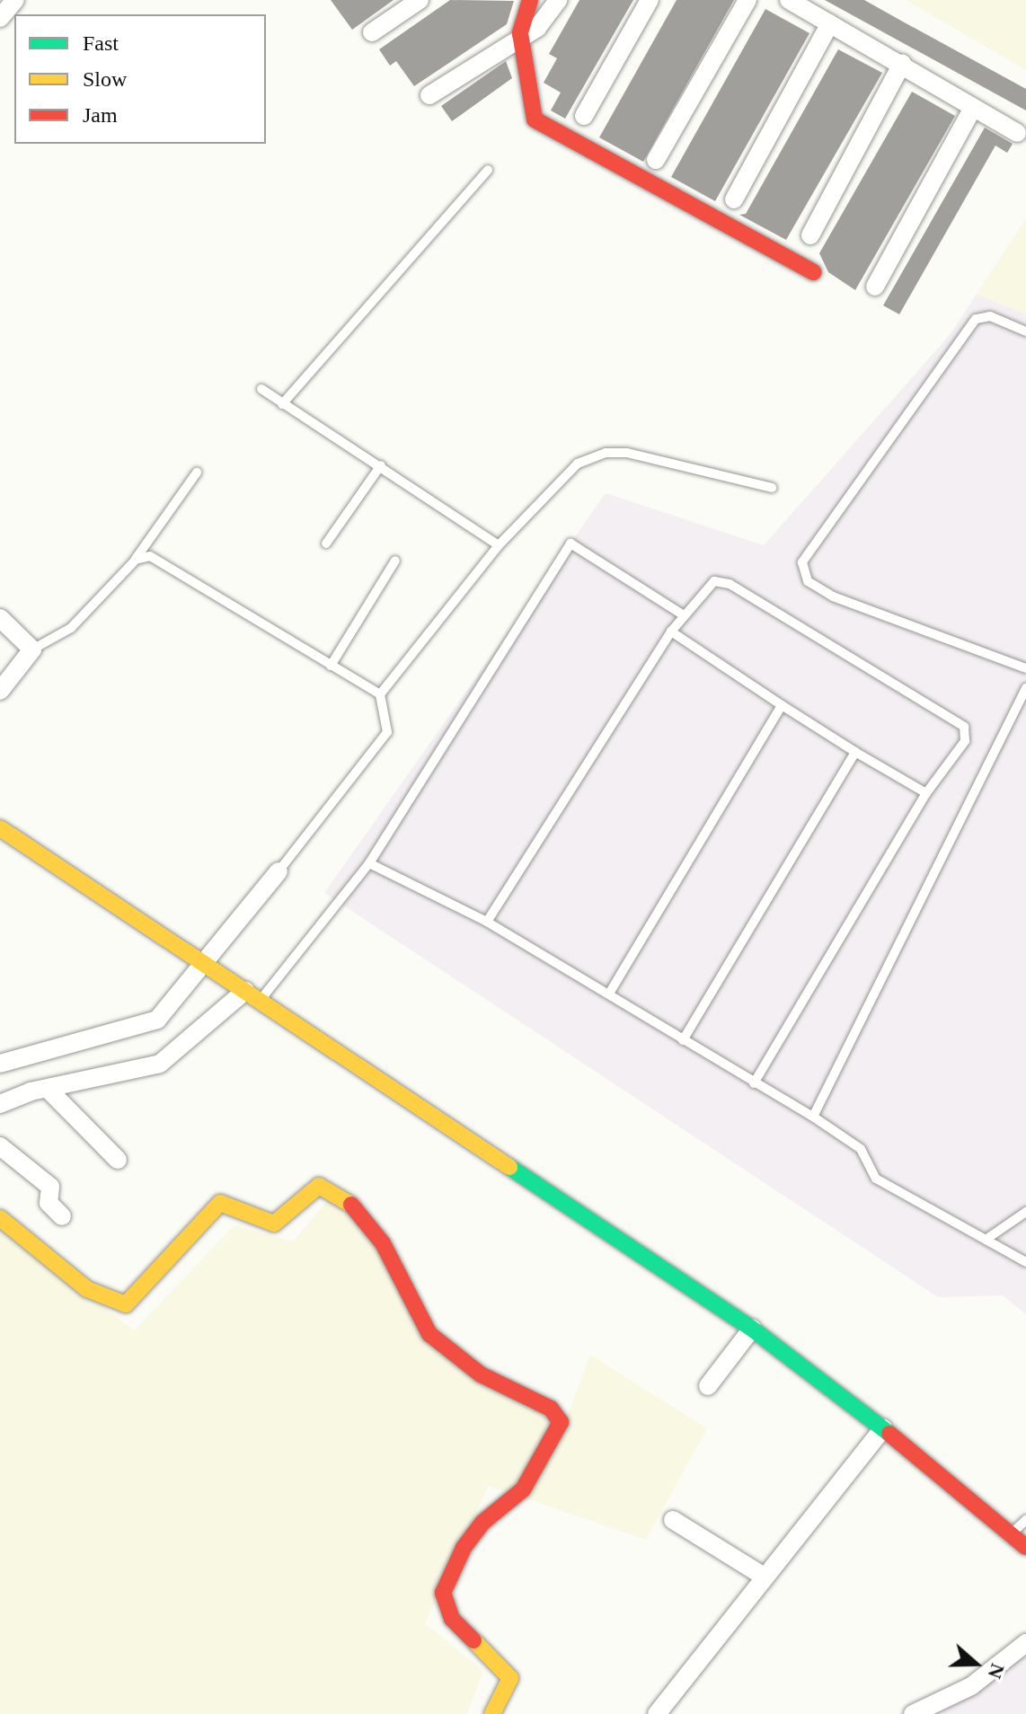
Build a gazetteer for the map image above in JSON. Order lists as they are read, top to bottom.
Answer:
{
  "legend": ["Fast", "Slow", "Jam"],
  "north": "right"
}
